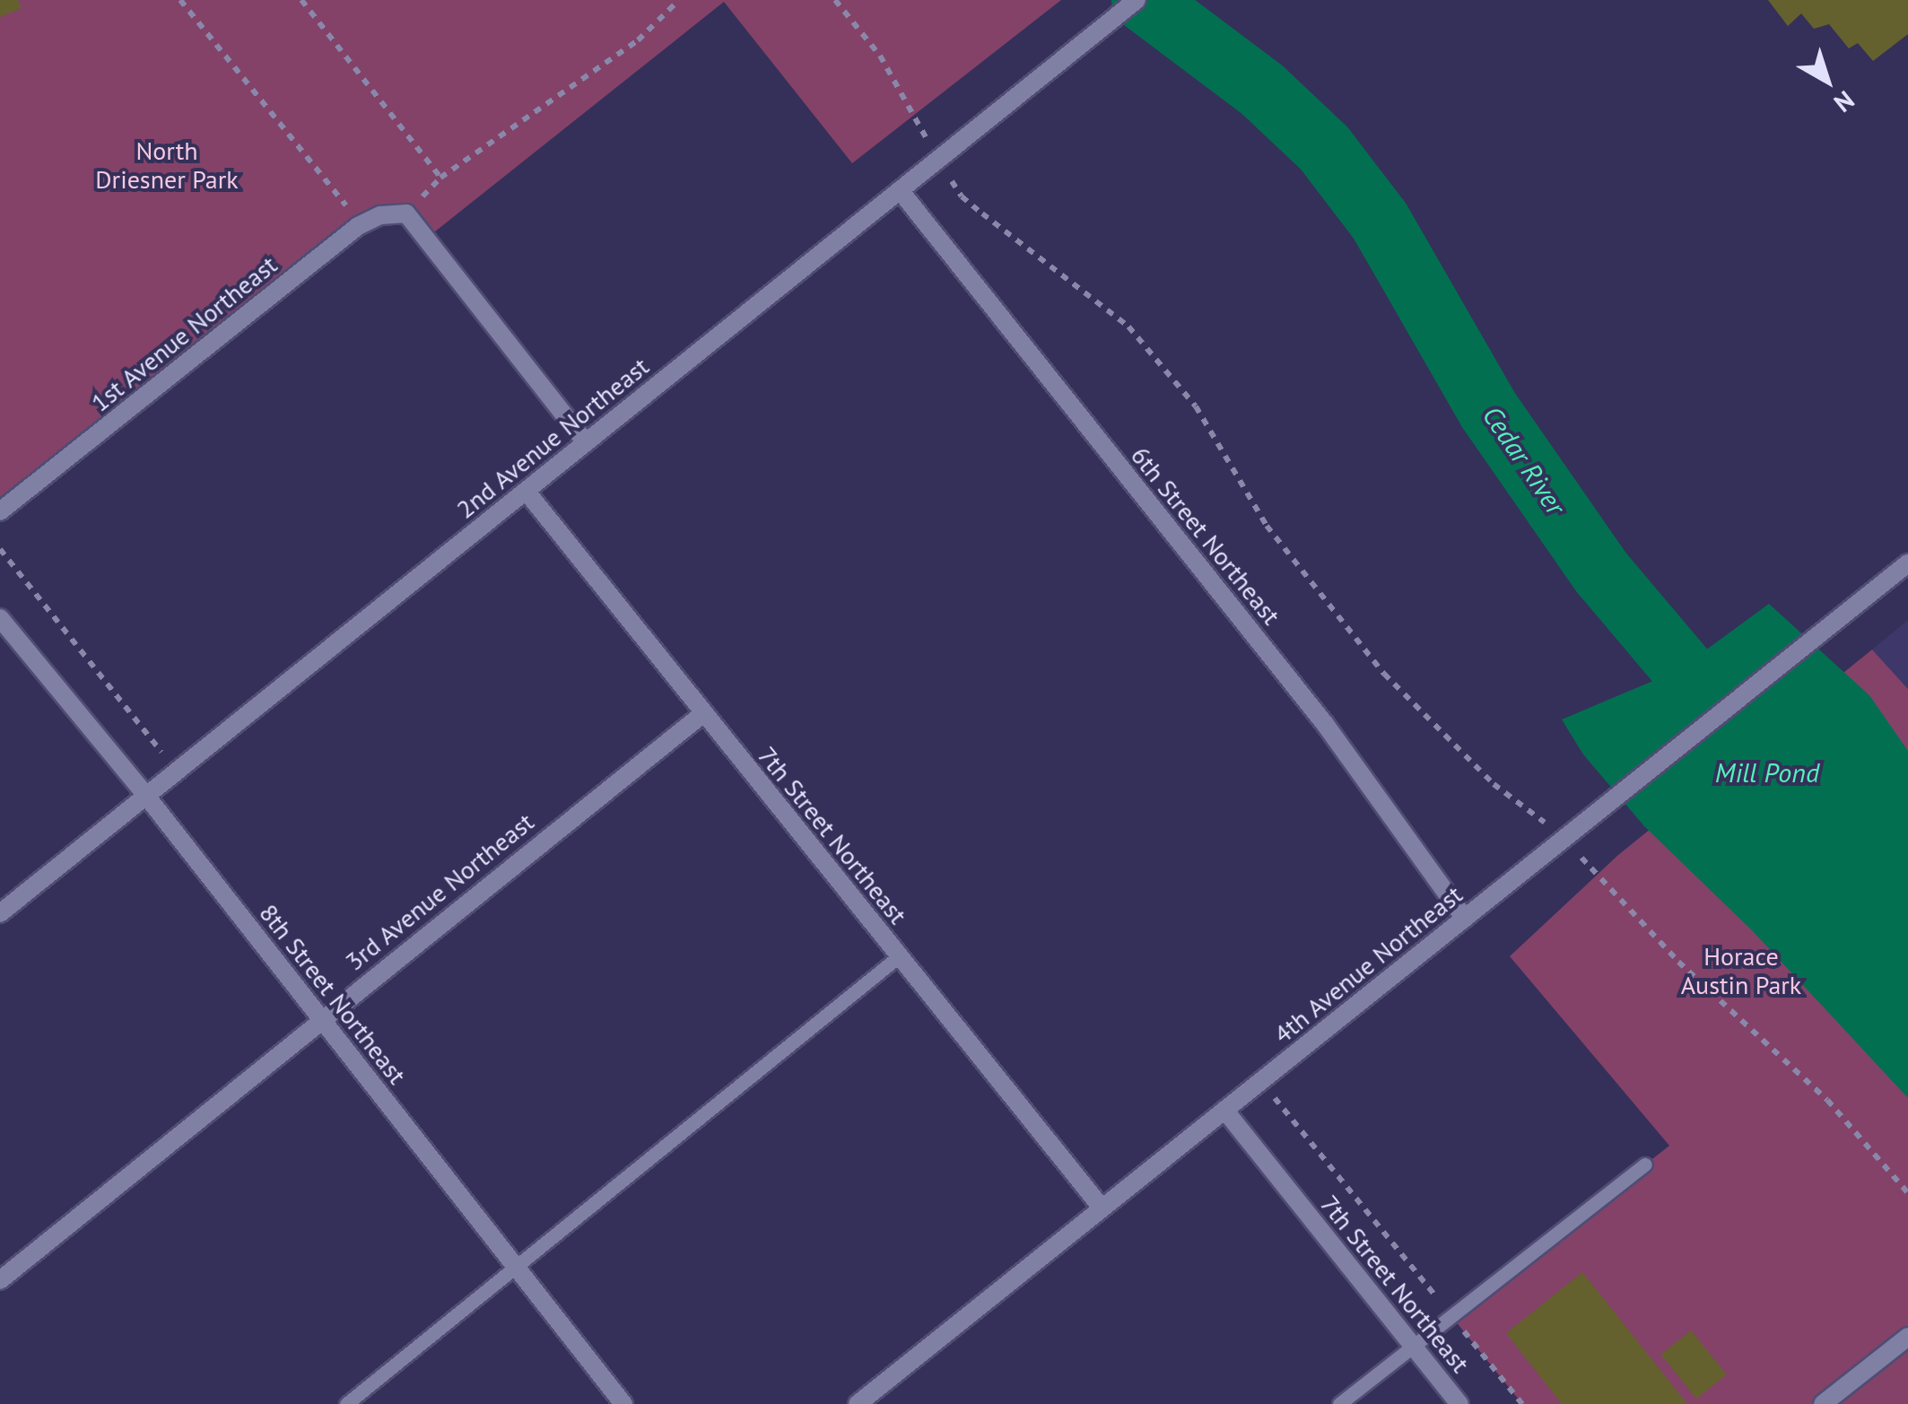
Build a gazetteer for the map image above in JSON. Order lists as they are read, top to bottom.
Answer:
{
  "streets": {
    "street": [
      "1st Avenue Northeast",
      "2nd Avenue Northeast",
      "6th Street Northeast",
      "7th Street Northeast",
      "3rd Avenue Northeast",
      "4th Avenue Northeast",
      "8th Street Northeast"
    ]
  },
  "crossings": [
    ["1st Avenue Northeast", "2nd Avenue Northeast"],
    ["2nd Avenue Northeast", "6th Street Northeast"],
    ["2nd Avenue Northeast", "7th Street Northeast"],
    ["2nd Avenue Northeast", "8th Street Northeast"],
    ["6th Street Northeast", "4th Avenue Northeast"],
    ["7th Street Northeast", "3rd Avenue Northeast"],
    ["7th Street Northeast", "4th Avenue Northeast"],
    ["3rd Avenue Northeast", "8th Street Northeast"]
  ],
  "water": ["Cedar River", "Mill Pond"],
  "parks": ["North Driesner Park", "Horace Austin Park"],
  "north": "bottom right"
}
